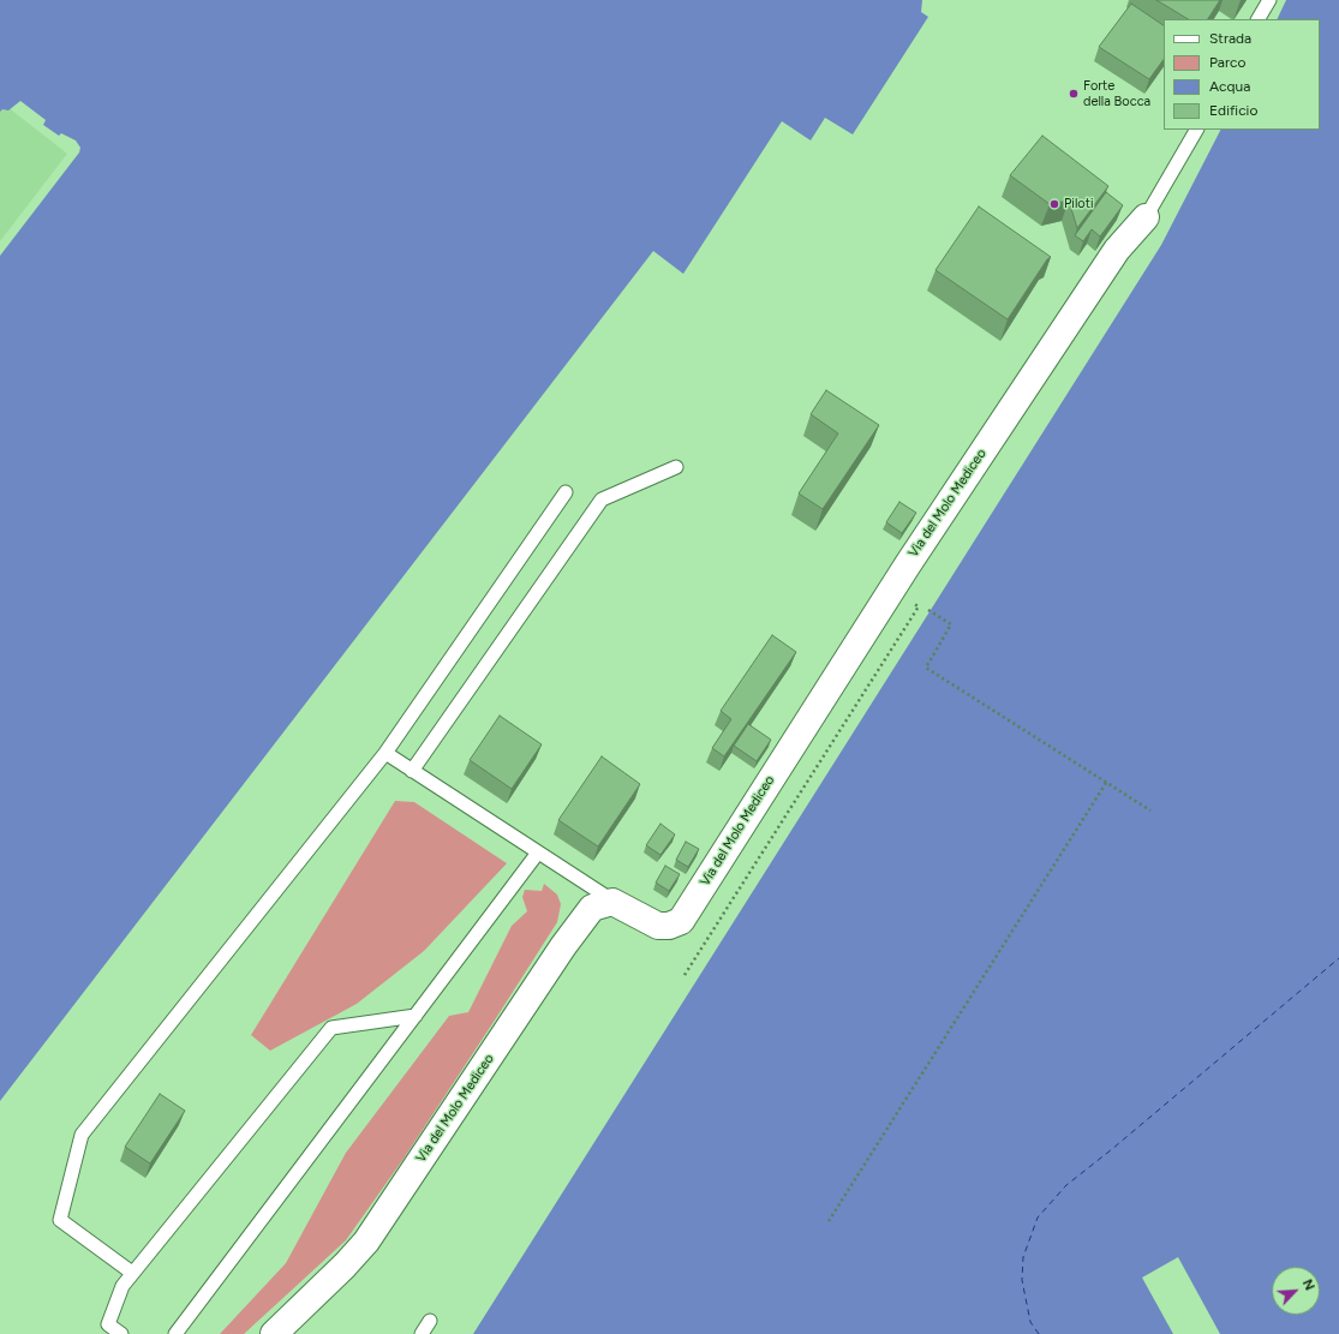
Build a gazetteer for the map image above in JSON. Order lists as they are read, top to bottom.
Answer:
{
  "streets": {
    "street": ["Via del Molo Mediceo"]
  },
  "places": ["Forte della Bocca", "Piloti"],
  "legend": [
    "Strada",
    "Parco",
    "Acqua",
    "Edificio"
  ],
  "north": "top right"
}
